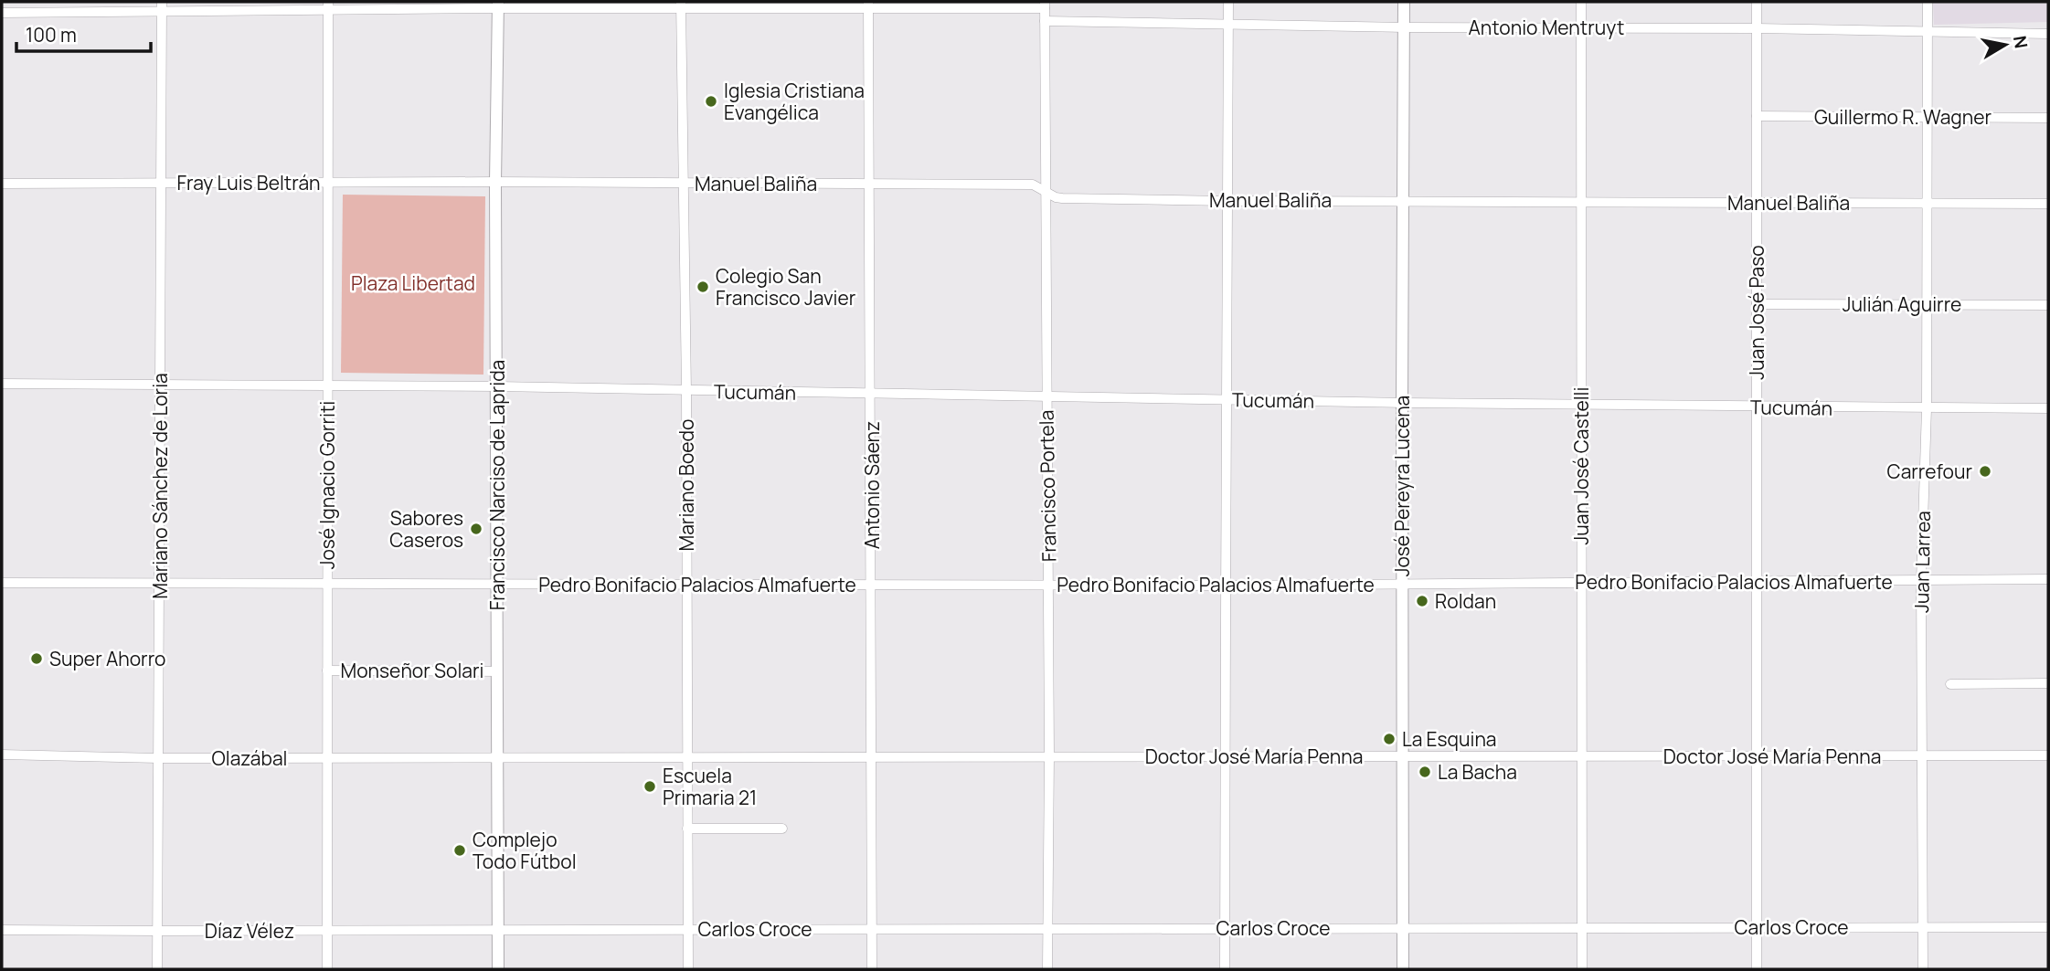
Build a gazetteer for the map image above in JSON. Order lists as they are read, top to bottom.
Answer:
{
  "streets": {
    "street": [
      "Antonio Mentruyt",
      "Guillermo R. Wagner",
      "Fray Luis Beltrán",
      "Manuel Baliña",
      "Julián Aguirre",
      "Juan José Paso",
      "Tucumán",
      "Juan José Castelli",
      "José Ignacio Gorriti",
      "Francisco Narciso de Laprida",
      "Mariano Boedo",
      "Antonio Sáenz",
      "Mariano Sánchez de Loria",
      "Francisco Portela",
      "José Pereyra Lucena",
      "Juan Larrea",
      "Pedro Bonifacio Palacios Almafuerte",
      "Monseñor Solari",
      "Doctor José María Penna",
      "Olazábal",
      "Carlos Croce",
      "Díaz Vélez"
    ]
  },
  "crossings": [
    ["Antonio Mentruyt", "Juan José Paso"],
    ["Antonio Mentruyt", "Juan José Castelli"],
    ["Antonio Mentruyt", "Francisco Portela"],
    ["Antonio Mentruyt", "José Pereyra Lucena"],
    ["Antonio Mentruyt", "Juan Larrea"],
    ["Guillermo R. Wagner", "Juan José Paso"],
    ["Guillermo R. Wagner", "Juan Larrea"],
    ["Fray Luis Beltrán", "Manuel Baliña"],
    ["Fray Luis Beltrán", "José Ignacio Gorriti"],
    ["Fray Luis Beltrán", "Francisco Narciso de Laprida"],
    ["Fray Luis Beltrán", "Mariano Sánchez de Loria"],
    ["Manuel Baliña", "Juan José Paso"],
    ["Manuel Baliña", "Juan José Castelli"],
    ["Manuel Baliña", "Francisco Narciso de Laprida"],
    ["Manuel Baliña", "Mariano Boedo"],
    ["Manuel Baliña", "Antonio Sáenz"],
    ["Manuel Baliña", "Francisco Portela"],
    ["Manuel Baliña", "José Pereyra Lucena"],
    ["Manuel Baliña", "Juan Larrea"],
    ["Julián Aguirre", "Juan José Paso"],
    ["Julián Aguirre", "Juan Larrea"],
    ["Juan José Paso", "Tucumán"],
    ["Juan José Paso", "Pedro Bonifacio Palacios Almafuerte"],
    ["Juan José Paso", "Doctor José María Penna"],
    ["Juan José Paso", "Carlos Croce"],
    ["Tucumán", "Juan José Castelli"],
    ["Tucumán", "José Ignacio Gorriti"],
    ["Tucumán", "Francisco Narciso de Laprida"],
    ["Tucumán", "Mariano Boedo"],
    ["Tucumán", "Antonio Sáenz"],
    ["Tucumán", "Mariano Sánchez de Loria"],
    ["Tucumán", "Francisco Portela"],
    ["Tucumán", "José Pereyra Lucena"],
    ["Tucumán", "Juan Larrea"],
    ["Juan José Castelli", "Pedro Bonifacio Palacios Almafuerte"],
    ["Juan José Castelli", "Doctor José María Penna"],
    ["Juan José Castelli", "Carlos Croce"],
    ["José Ignacio Gorriti", "Pedro Bonifacio Palacios Almafuerte"],
    ["José Ignacio Gorriti", "Monseñor Solari"],
    ["José Ignacio Gorriti", "Olazábal"],
    ["José Ignacio Gorriti", "Díaz Vélez"],
    ["Francisco Narciso de Laprida", "Pedro Bonifacio Palacios Almafuerte"],
    ["Francisco Narciso de Laprida", "Monseñor Solari"],
    ["Francisco Narciso de Laprida", "Doctor José María Penna"],
    ["Francisco Narciso de Laprida", "Olazábal"],
    ["Francisco Narciso de Laprida", "Carlos Croce"],
    ["Francisco Narciso de Laprida", "Díaz Vélez"],
    ["Mariano Boedo", "Pedro Bonifacio Palacios Almafuerte"],
    ["Mariano Boedo", "Doctor José María Penna"],
    ["Mariano Boedo", "Carlos Croce"],
    ["Antonio Sáenz", "Pedro Bonifacio Palacios Almafuerte"],
    ["Antonio Sáenz", "Doctor José María Penna"],
    ["Antonio Sáenz", "Carlos Croce"],
    ["Mariano Sánchez de Loria", "Pedro Bonifacio Palacios Almafuerte"],
    ["Mariano Sánchez de Loria", "Olazábal"],
    ["Mariano Sánchez de Loria", "Díaz Vélez"],
    ["Francisco Portela", "Pedro Bonifacio Palacios Almafuerte"],
    ["Francisco Portela", "Doctor José María Penna"],
    ["Francisco Portela", "Carlos Croce"],
    ["José Pereyra Lucena", "Pedro Bonifacio Palacios Almafuerte"],
    ["José Pereyra Lucena", "Doctor José María Penna"],
    ["José Pereyra Lucena", "Carlos Croce"],
    ["Juan Larrea", "Pedro Bonifacio Palacios Almafuerte"],
    ["Juan Larrea", "Doctor José María Penna"],
    ["Juan Larrea", "Carlos Croce"],
    ["Doctor José María Penna", "Olazábal"],
    ["Carlos Croce", "Díaz Vélez"]
  ],
  "parks": ["Plaza Libertad"],
  "places": [
    "Iglesia Cristiana Evangélica",
    "Colegio San Francisco Javier",
    "Carrefour",
    "Sabores Caseros",
    "Roldan",
    "Super Ahorro",
    "La Esquina",
    "La Bacha",
    "Escuela Primaria 21",
    "Complejo Todo Fútbol"
  ],
  "scale_bar": "100 m",
  "north": "right"
}
